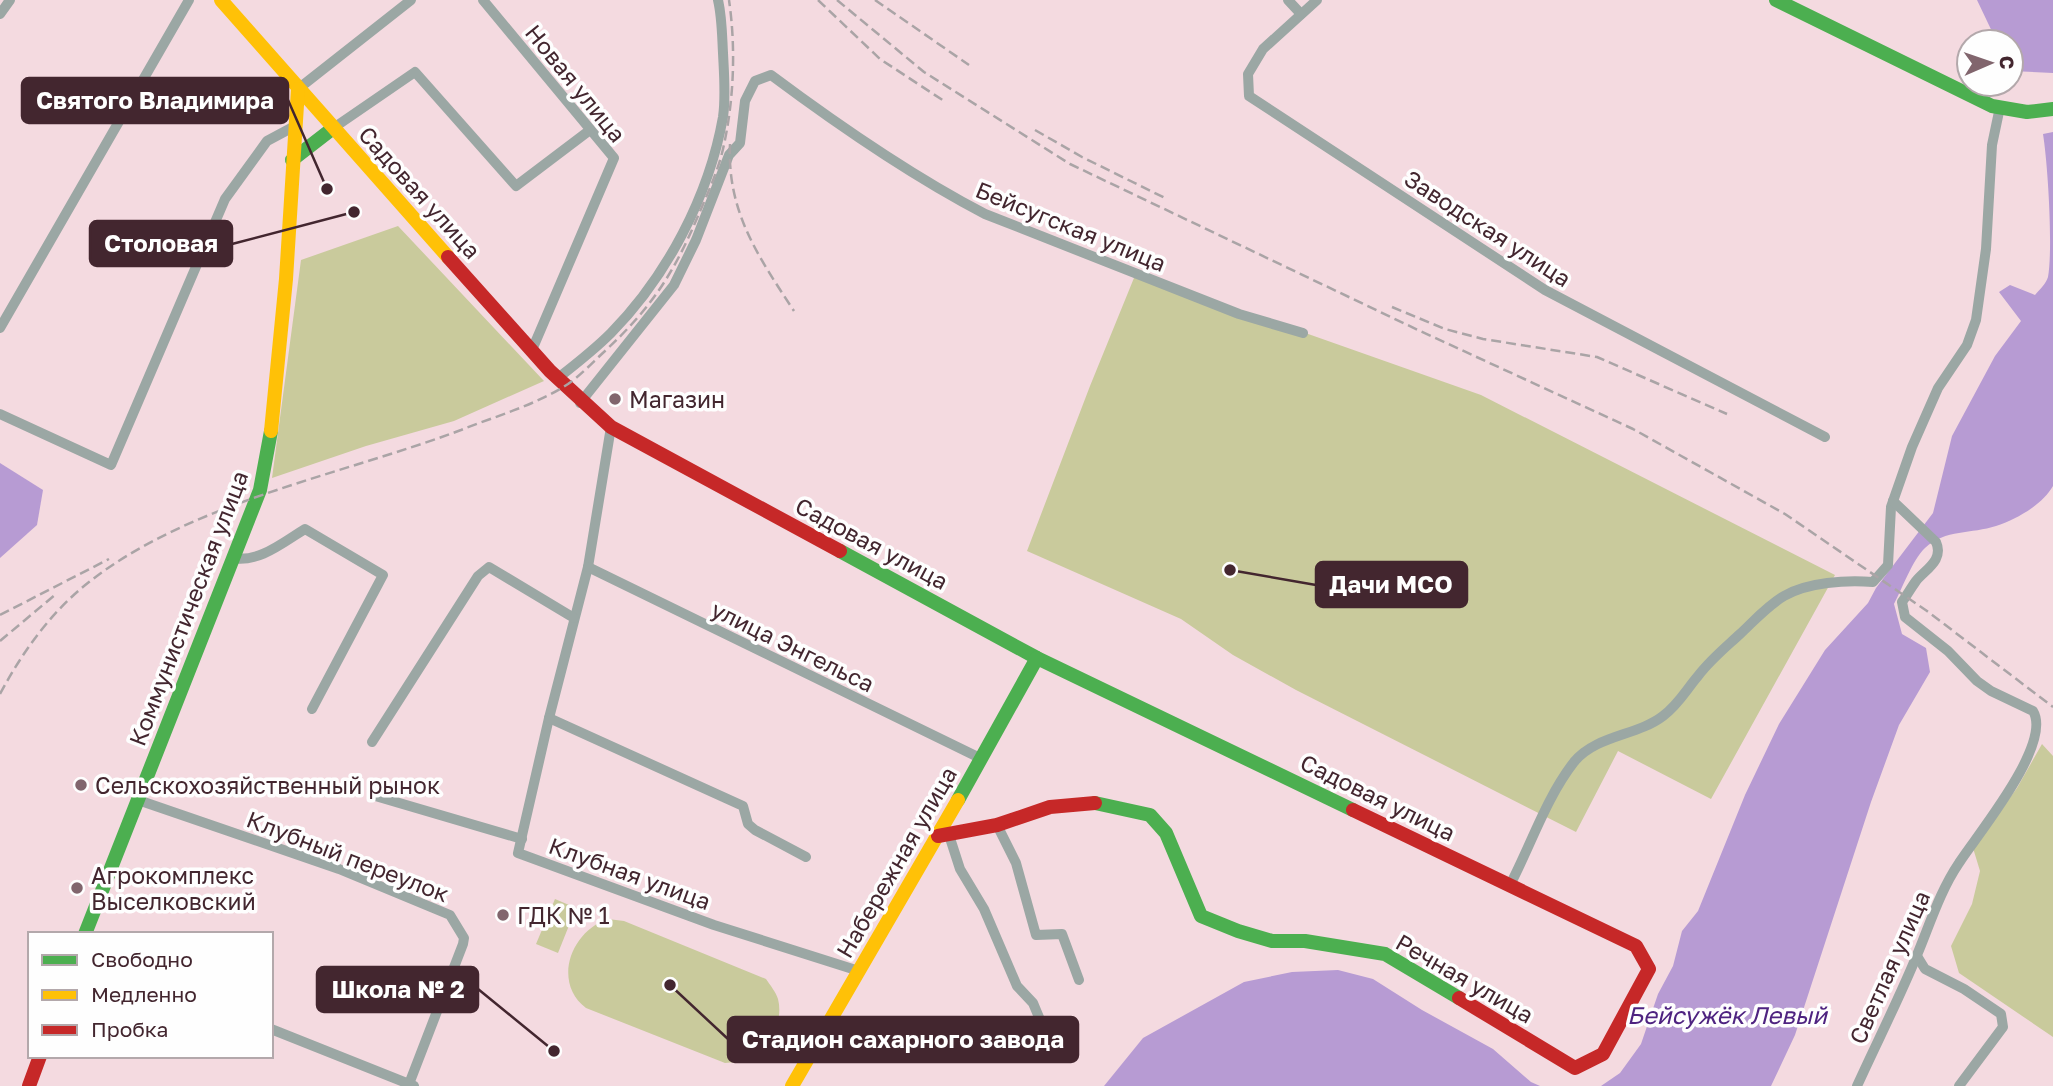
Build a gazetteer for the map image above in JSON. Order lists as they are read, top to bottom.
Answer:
{
  "streets": {
    "street": [
      "Новая улица",
      "Садовая улица",
      "Бейсугская улица",
      "Заводская улица",
      "Коммунистическая улица",
      "улица Энгельса",
      "Клубный переулок",
      "Набережная улица",
      "Клубная улица",
      "Светлая улица",
      "Речная улица"
    ]
  },
  "crossings": [
    ["Новая улица", "Садовая улица"],
    ["Садовая улица", "Бейсугская улица"],
    ["Садовая улица", "Коммунистическая улица"],
    ["Садовая улица", "Набережная улица"],
    ["Садовая улица", "Клубная улица"],
    ["Садовая улица", "Речная улица"],
    ["Коммунистическая улица", "Клубный переулок"],
    ["улица Энгельса", "Набережная улица"],
    ["улица Энгельса", "Клубная улица"],
    ["Набережная улица", "Клубная улица"],
    ["Набережная улица", "Речная улица"]
  ],
  "water": ["Бейсужёк Левый"],
  "places": [
    "Святого Владимира",
    "Столовая",
    "Магазин",
    "Дачи МСО",
    "Сельскохозяйственный рынок",
    "Агрокомплекс Выселковский",
    "ГДК № 1",
    "Стадион сахарного завода",
    "Школа № 2"
  ],
  "legend": ["Свободно", "Медленно", "Пробка"],
  "north": "right"
}
